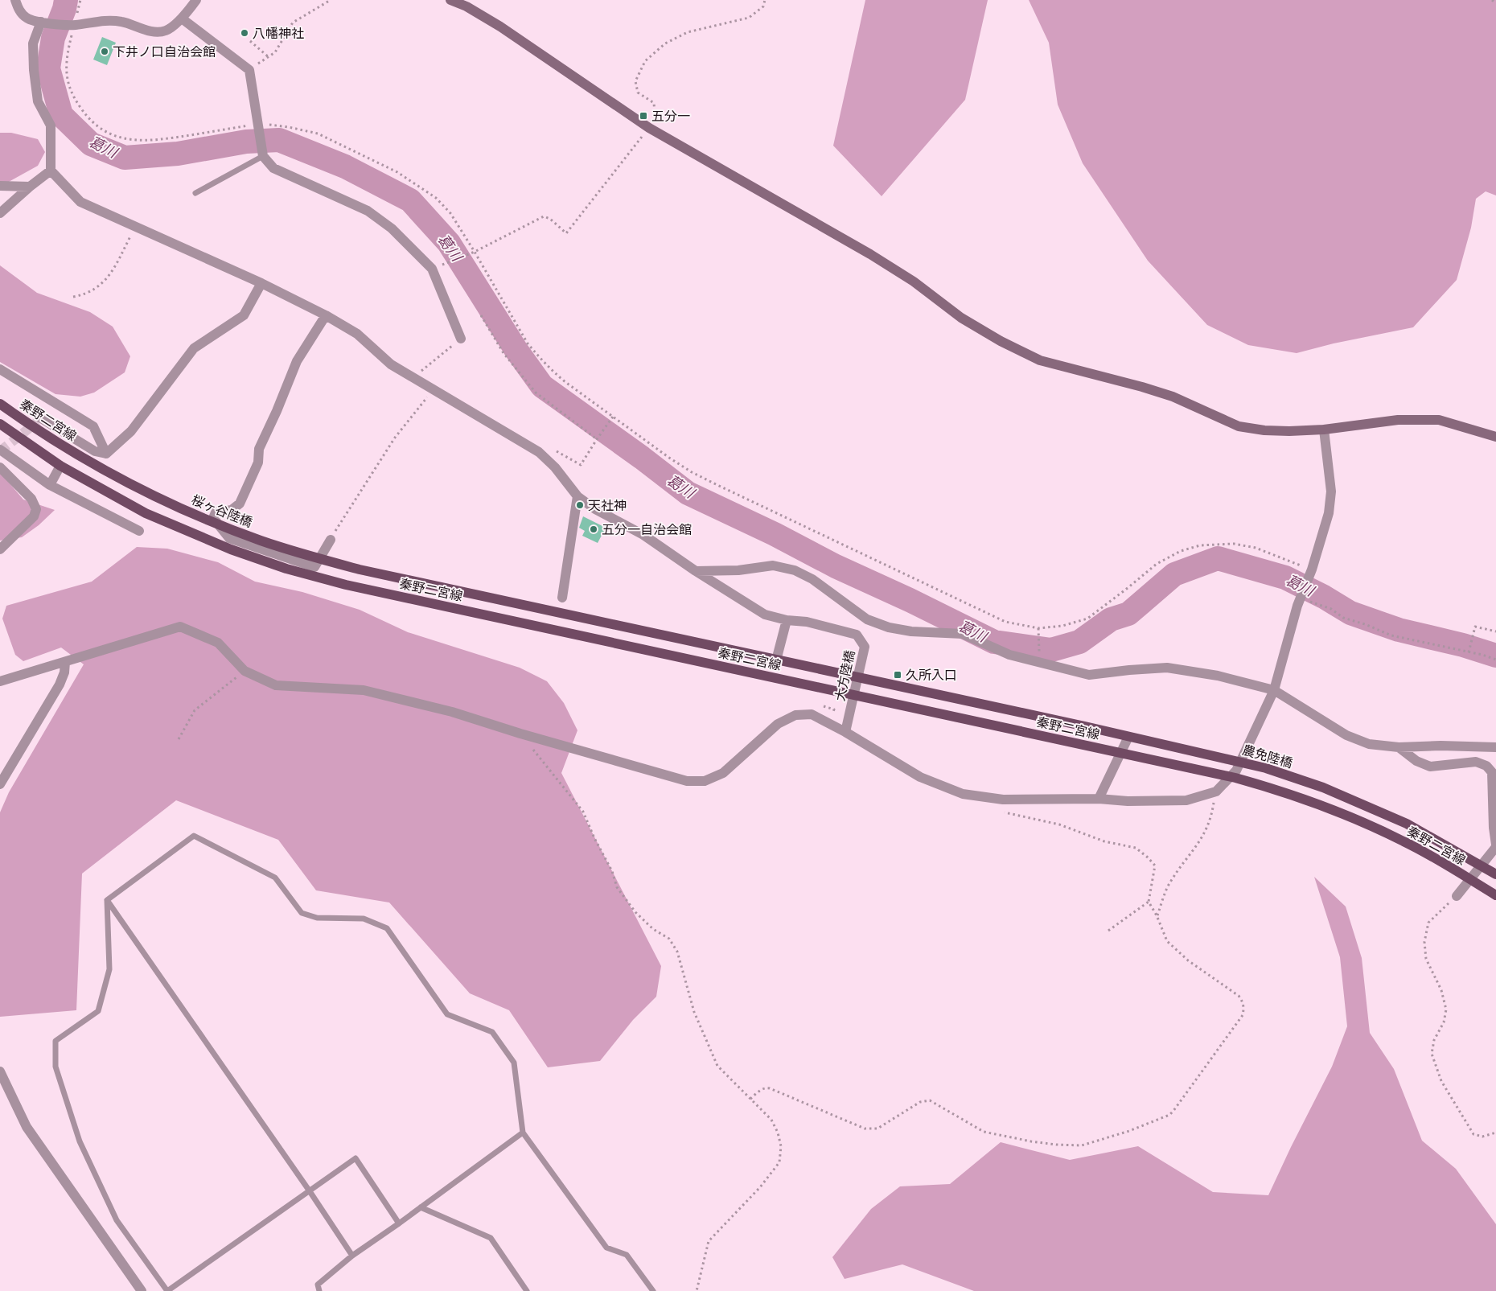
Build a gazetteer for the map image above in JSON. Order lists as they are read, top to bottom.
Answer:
{
  "streets": {
    "main road": ["秦野二宮線", "桜ヶ谷陸橋", "農免陸橋"],
    "street": ["大方陸橋"]
  },
  "crossings": [
    ["秦野二宮線", "桜ヶ谷陸橋"],
    ["秦野二宮線", "農免陸橋"]
  ],
  "water": ["葛川"],
  "places": {
    "other": [
      "八幡神社",
      "下井ノ口自治会館",
      "天社神",
      "五分一自治会館"
    ],
    "transit": ["五分一", "久所入口"]
  }
}
